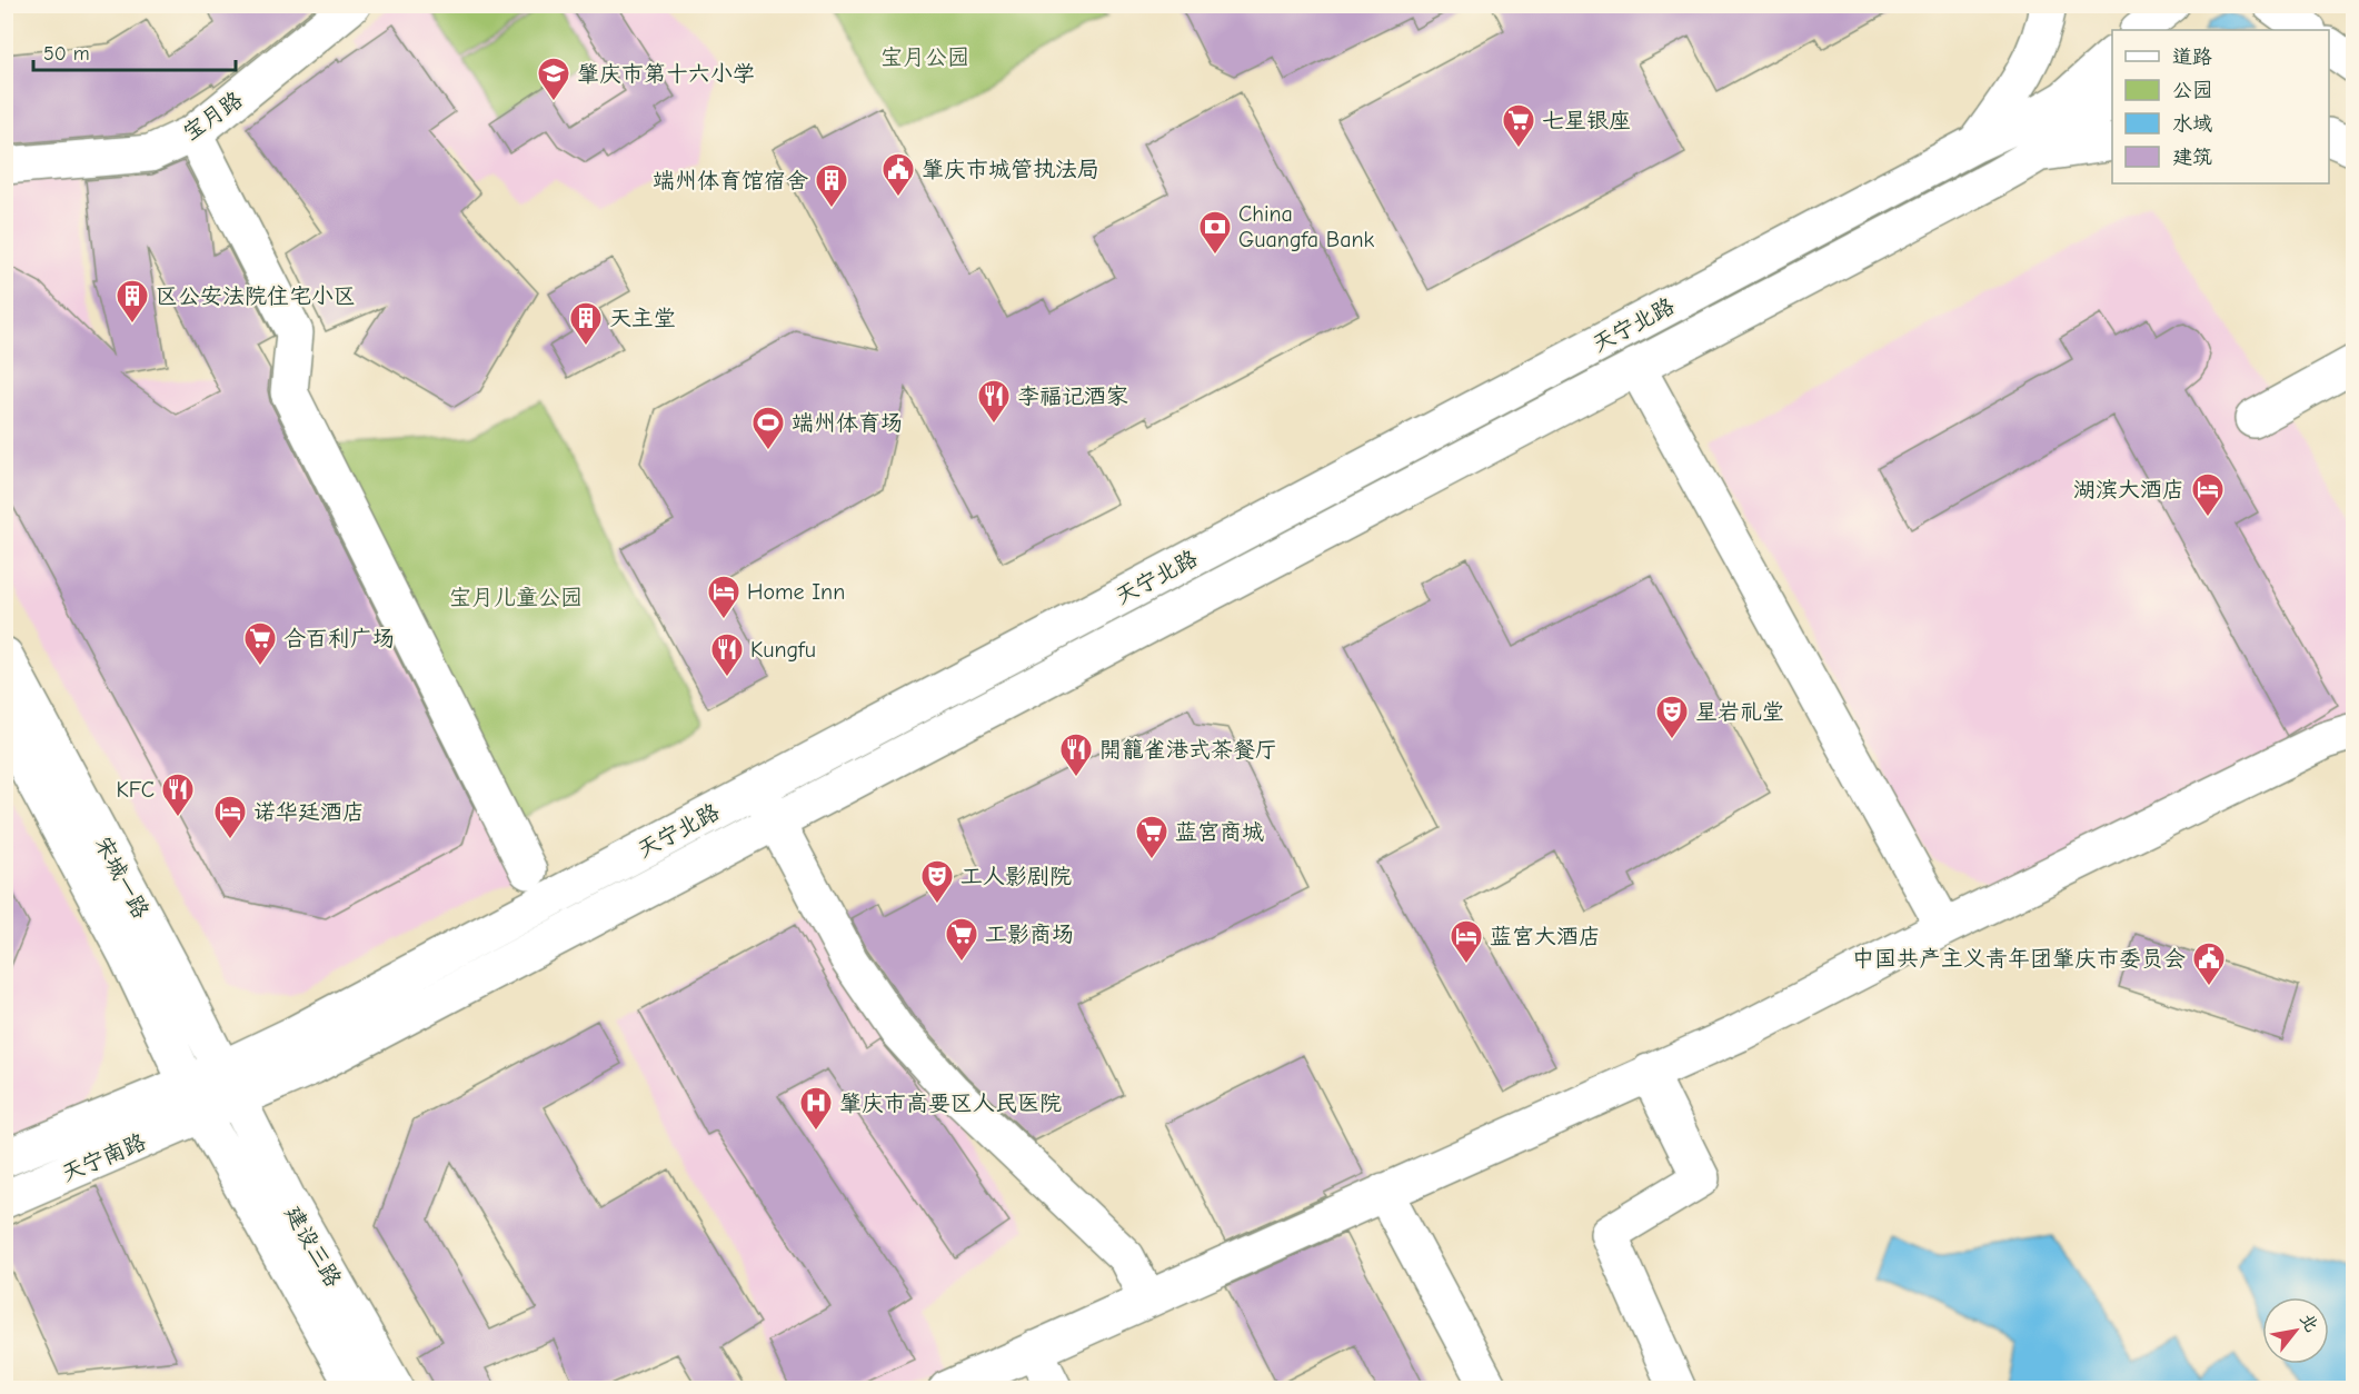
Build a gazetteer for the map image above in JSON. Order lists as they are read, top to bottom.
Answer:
{
  "streets": {
    "main road": [
      "宝月路",
      "天宁北路",
      "宋城一路",
      "天宁南路",
      "建设三路"
    ]
  },
  "crossings": [
    ["天宁北路", "宋城一路"],
    ["天宁北路", "天宁南路"],
    ["天宁北路", "建设三路"],
    ["宋城一路", "天宁南路"],
    ["宋城一路", "建设三路"],
    ["天宁南路", "建设三路"]
  ],
  "parks": ["宝月公园", "宝月儿童公园"],
  "places": {
    "school or university": ["肇庆市第十六小学"],
    "supermarket": [
      "七星银座",
      "合百利广场",
      "蓝宫商城",
      "工影商场"
    ],
    "public building": ["肇庆市城管执法局", "中国共产主义青年团肇庆市委员会"],
    "building": ["端州体育馆宿舍", "区公安法院住宅小区", "天主堂"],
    "bank": ["China Guangfa Bank"],
    "restaurant": [
      "李福记酒家",
      "Kungfu",
      "開籠雀港式茶餐厅",
      "KFC"
    ],
    "sports": ["端州体育场"],
    "hotel": [
      "湖滨大酒店",
      "Home Inn",
      "诺华廷酒店",
      "蓝宫大酒店"
    ],
    "theatre": ["星岩礼堂", "工人影剧院"],
    "hospital": ["肇庆市高要区人民医院"]
  },
  "legend": [
    "道路",
    "公园",
    "水域",
    "建筑"
  ],
  "scale_bar": "50 m",
  "north": "top right"
}
